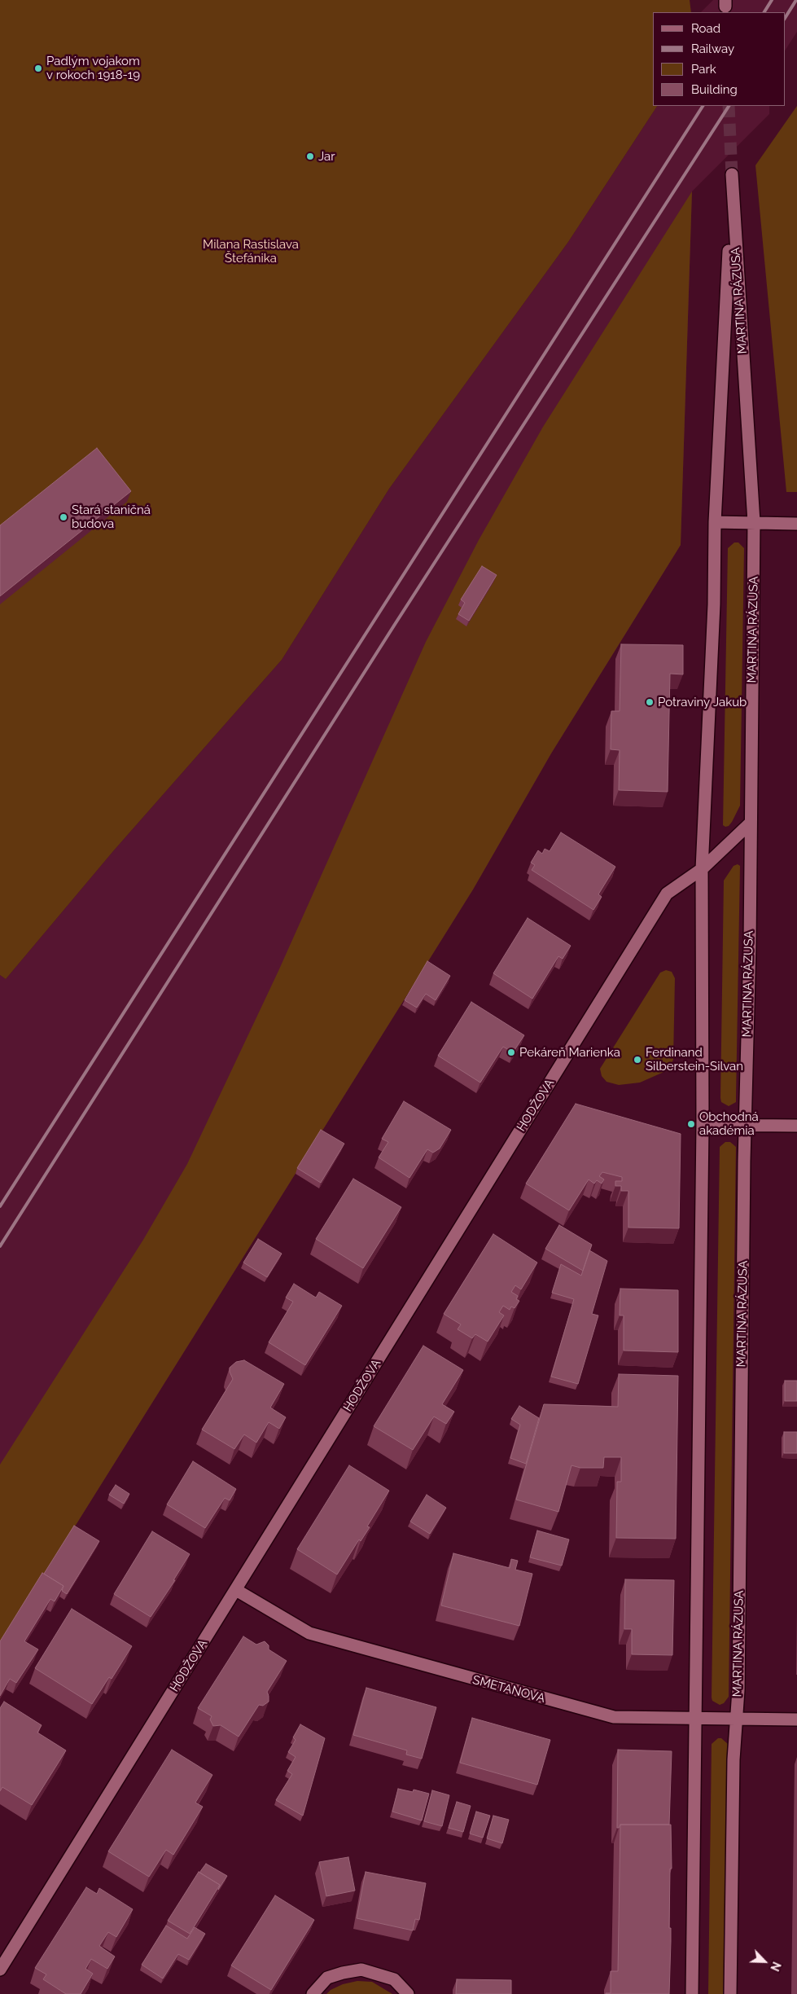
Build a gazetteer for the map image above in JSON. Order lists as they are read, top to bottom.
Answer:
{
  "streets": {
    "street": ["MARTINA RÁZUSA", "HODŽOVA", "SMETANOVA"]
  },
  "crossings": [
    ["MARTINA RÁZUSA", "HODŽOVA"],
    ["MARTINA RÁZUSA", "SMETANOVA"],
    ["HODŽOVA", "SMETANOVA"]
  ],
  "parks": ["Milana Rastislava Štefánika"],
  "places": [
    "Padlým vojakom v rokoch 1918-19",
    "Jar",
    "Stará staničná budova",
    "Potraviny Jakub",
    "Pekáreň Marienka",
    "Ferdinand Silberstein-Silvan",
    "Obchodná akadémia"
  ],
  "legend": [
    "Road",
    "Railway",
    "Park",
    "Building"
  ],
  "north": "bottom right"
}
